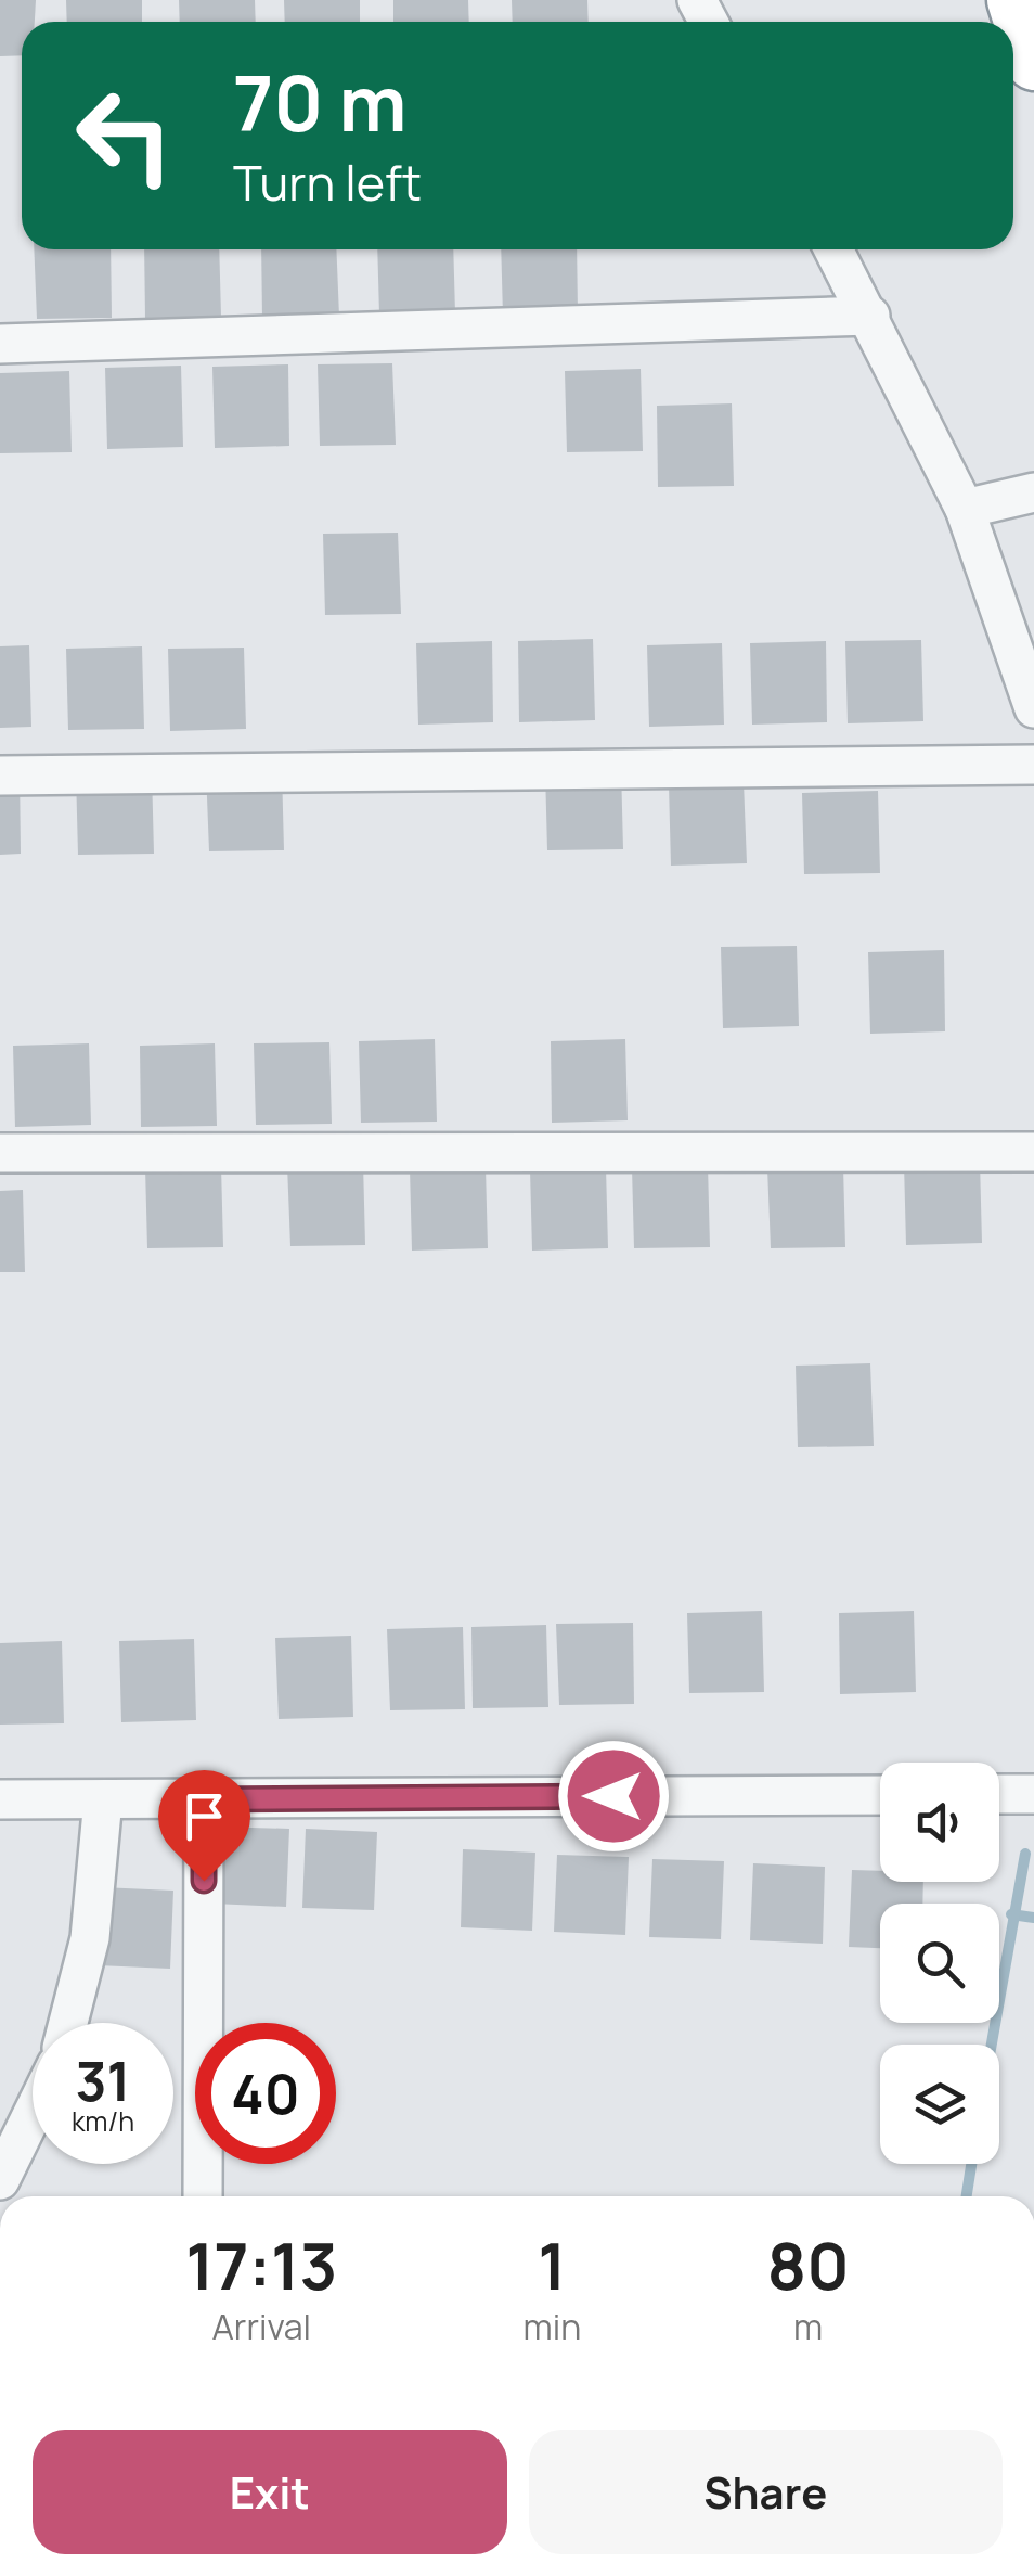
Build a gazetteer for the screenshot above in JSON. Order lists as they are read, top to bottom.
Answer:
{
  "page": {
    "turn": ["70 m", "Turn left"],
    "speed": "31 km/h",
    "limit": "40",
    "eta": [
      "17:13",
      "Arrival",
      "1",
      "min",
      "80",
      "m"
    ],
    "buttons": ["Exit", "Share"]
  }
}
